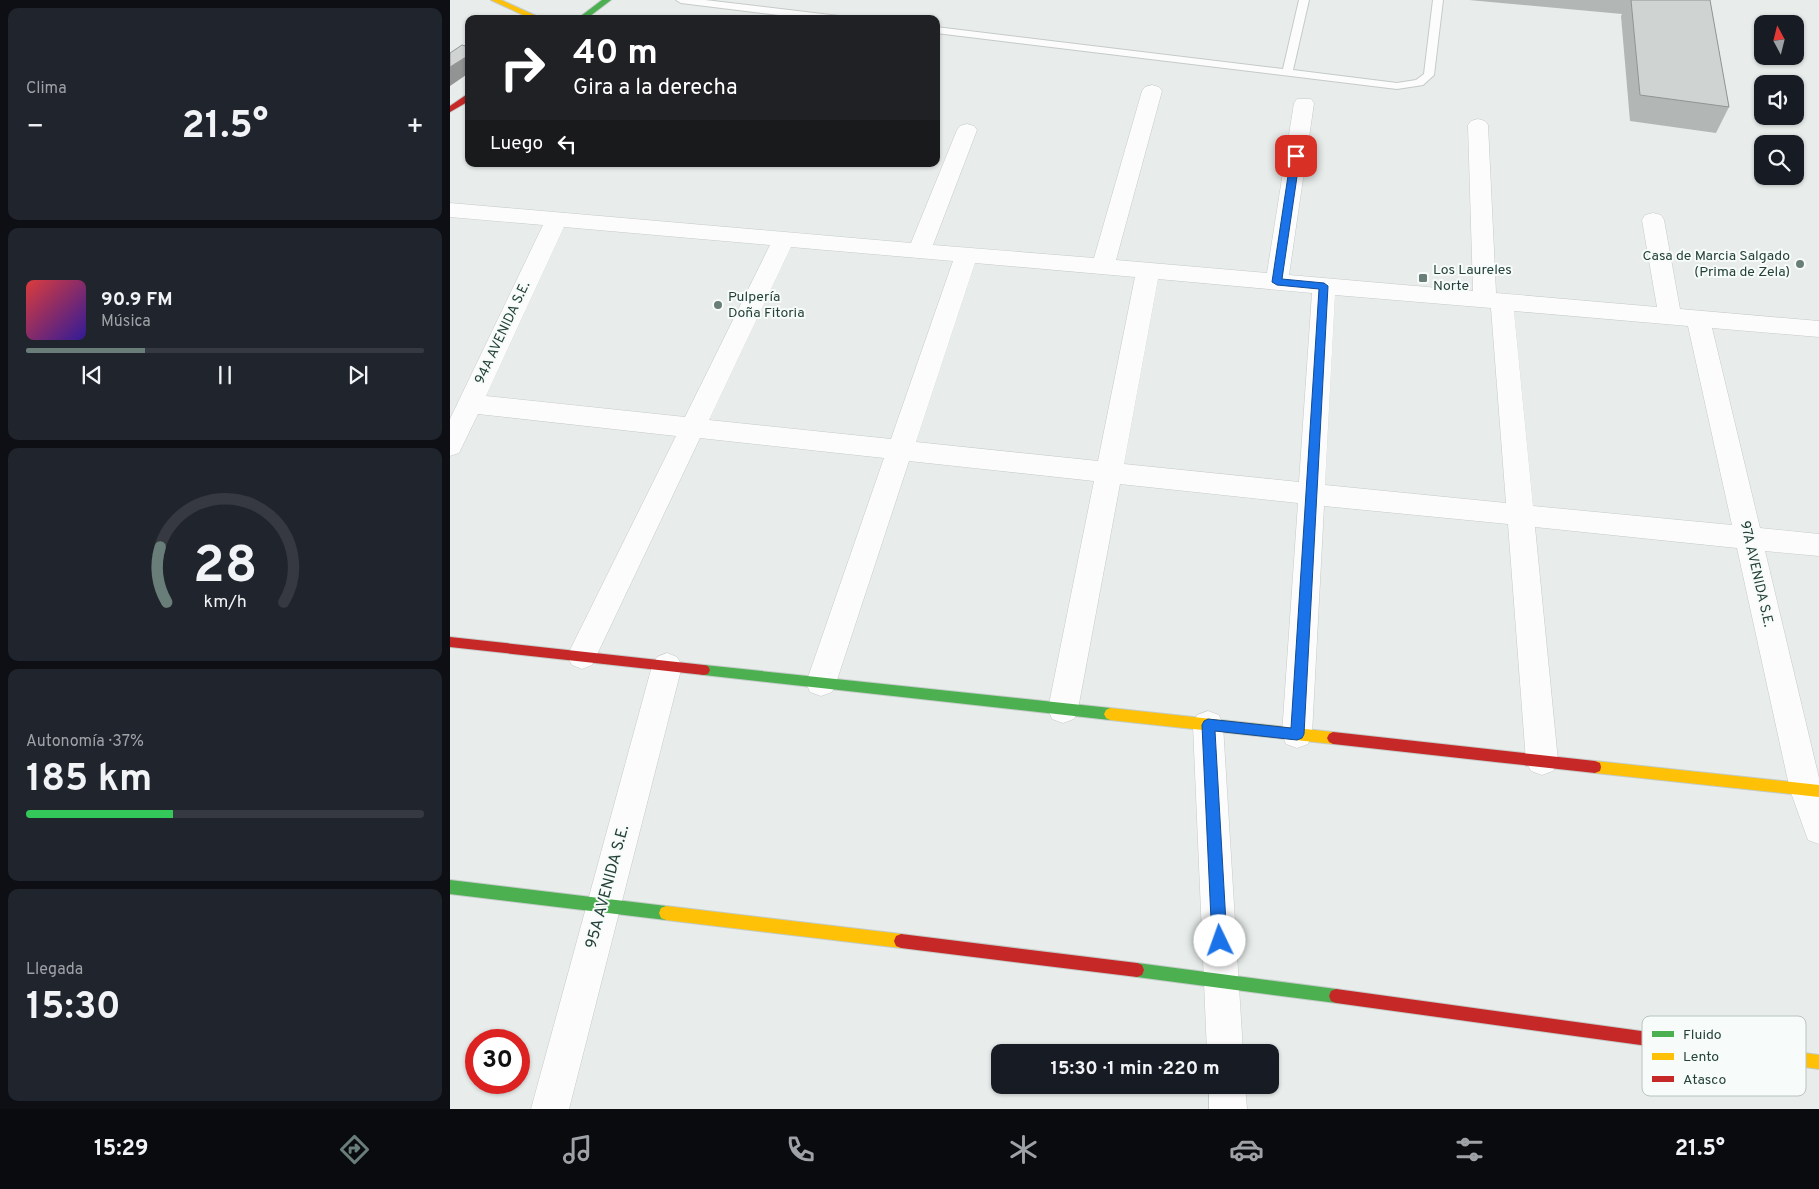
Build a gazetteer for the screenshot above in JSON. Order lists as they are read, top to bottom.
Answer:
{
  "streets": {
    "street": ["94A AVENIDA S.E.", "97A AVENIDA S.E.", "95A AVENIDA S.E."]
  },
  "places": {
    "other": ["Casa de Marcia Salgado (Prima de Zela)", "Pulpería Doña Fitoria"],
    "transit": ["Los Laureles Norte"]
  },
  "legend": ["Fluido", "Lento", "Atasco"],
  "north": "top",
  "page": {
    "tile": [
      "Clima",
      ["Autonomía · 37%", "185 km"],
      ["Llegada", "15:30"]
    ],
    "turn": ["40 m", "Gira a la derecha"],
    "heat": ["−", "21.5°", "+"],
    "then": "Luego",
    "song": ["90.9 FM", "Música"],
    "limit": "30",
    "trip": "15:30 · 1 min · 220 m",
    "tabs": ["15:29", "21.5°"],
    "gauge": ["28", "km/h"]
  }
}
